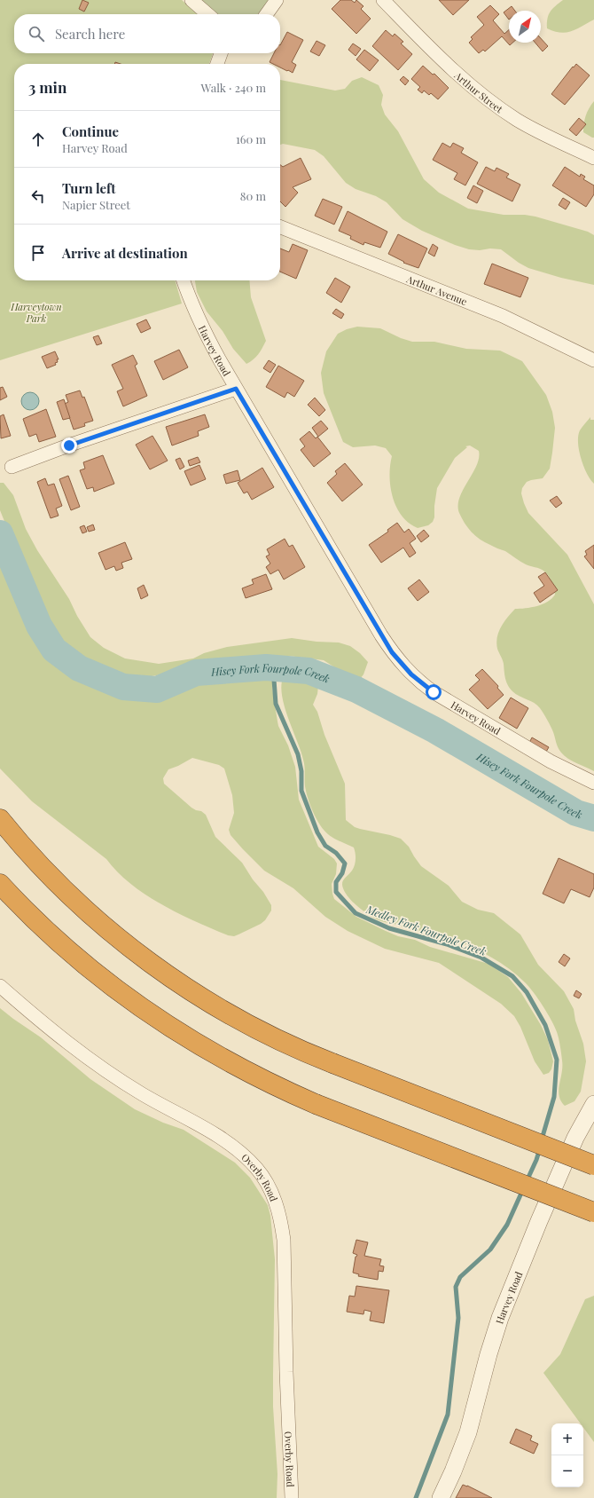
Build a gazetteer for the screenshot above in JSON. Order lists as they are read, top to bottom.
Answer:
{
  "streets": {
    "street": [
      "Arthur Street",
      "Arthur Avenue",
      "Harvey Road",
      "Overby Road"
    ]
  },
  "water": ["Hisey Fork Fourpole Creek", "Medley Fork Fourpole Creek"],
  "parks": ["Harveytown Park"],
  "north": "top right",
  "page": {
    "search": "Search here",
    "heading": ["3 min", "Walk · 240 m"],
    "list": [
      ["Continue", "Harvey Road", "160 m"],
      ["Turn left", "Napier Street", "80 m"],
      "Arrive at destination"
    ],
    "map_buttons": ["+", "−"]
  }
}
